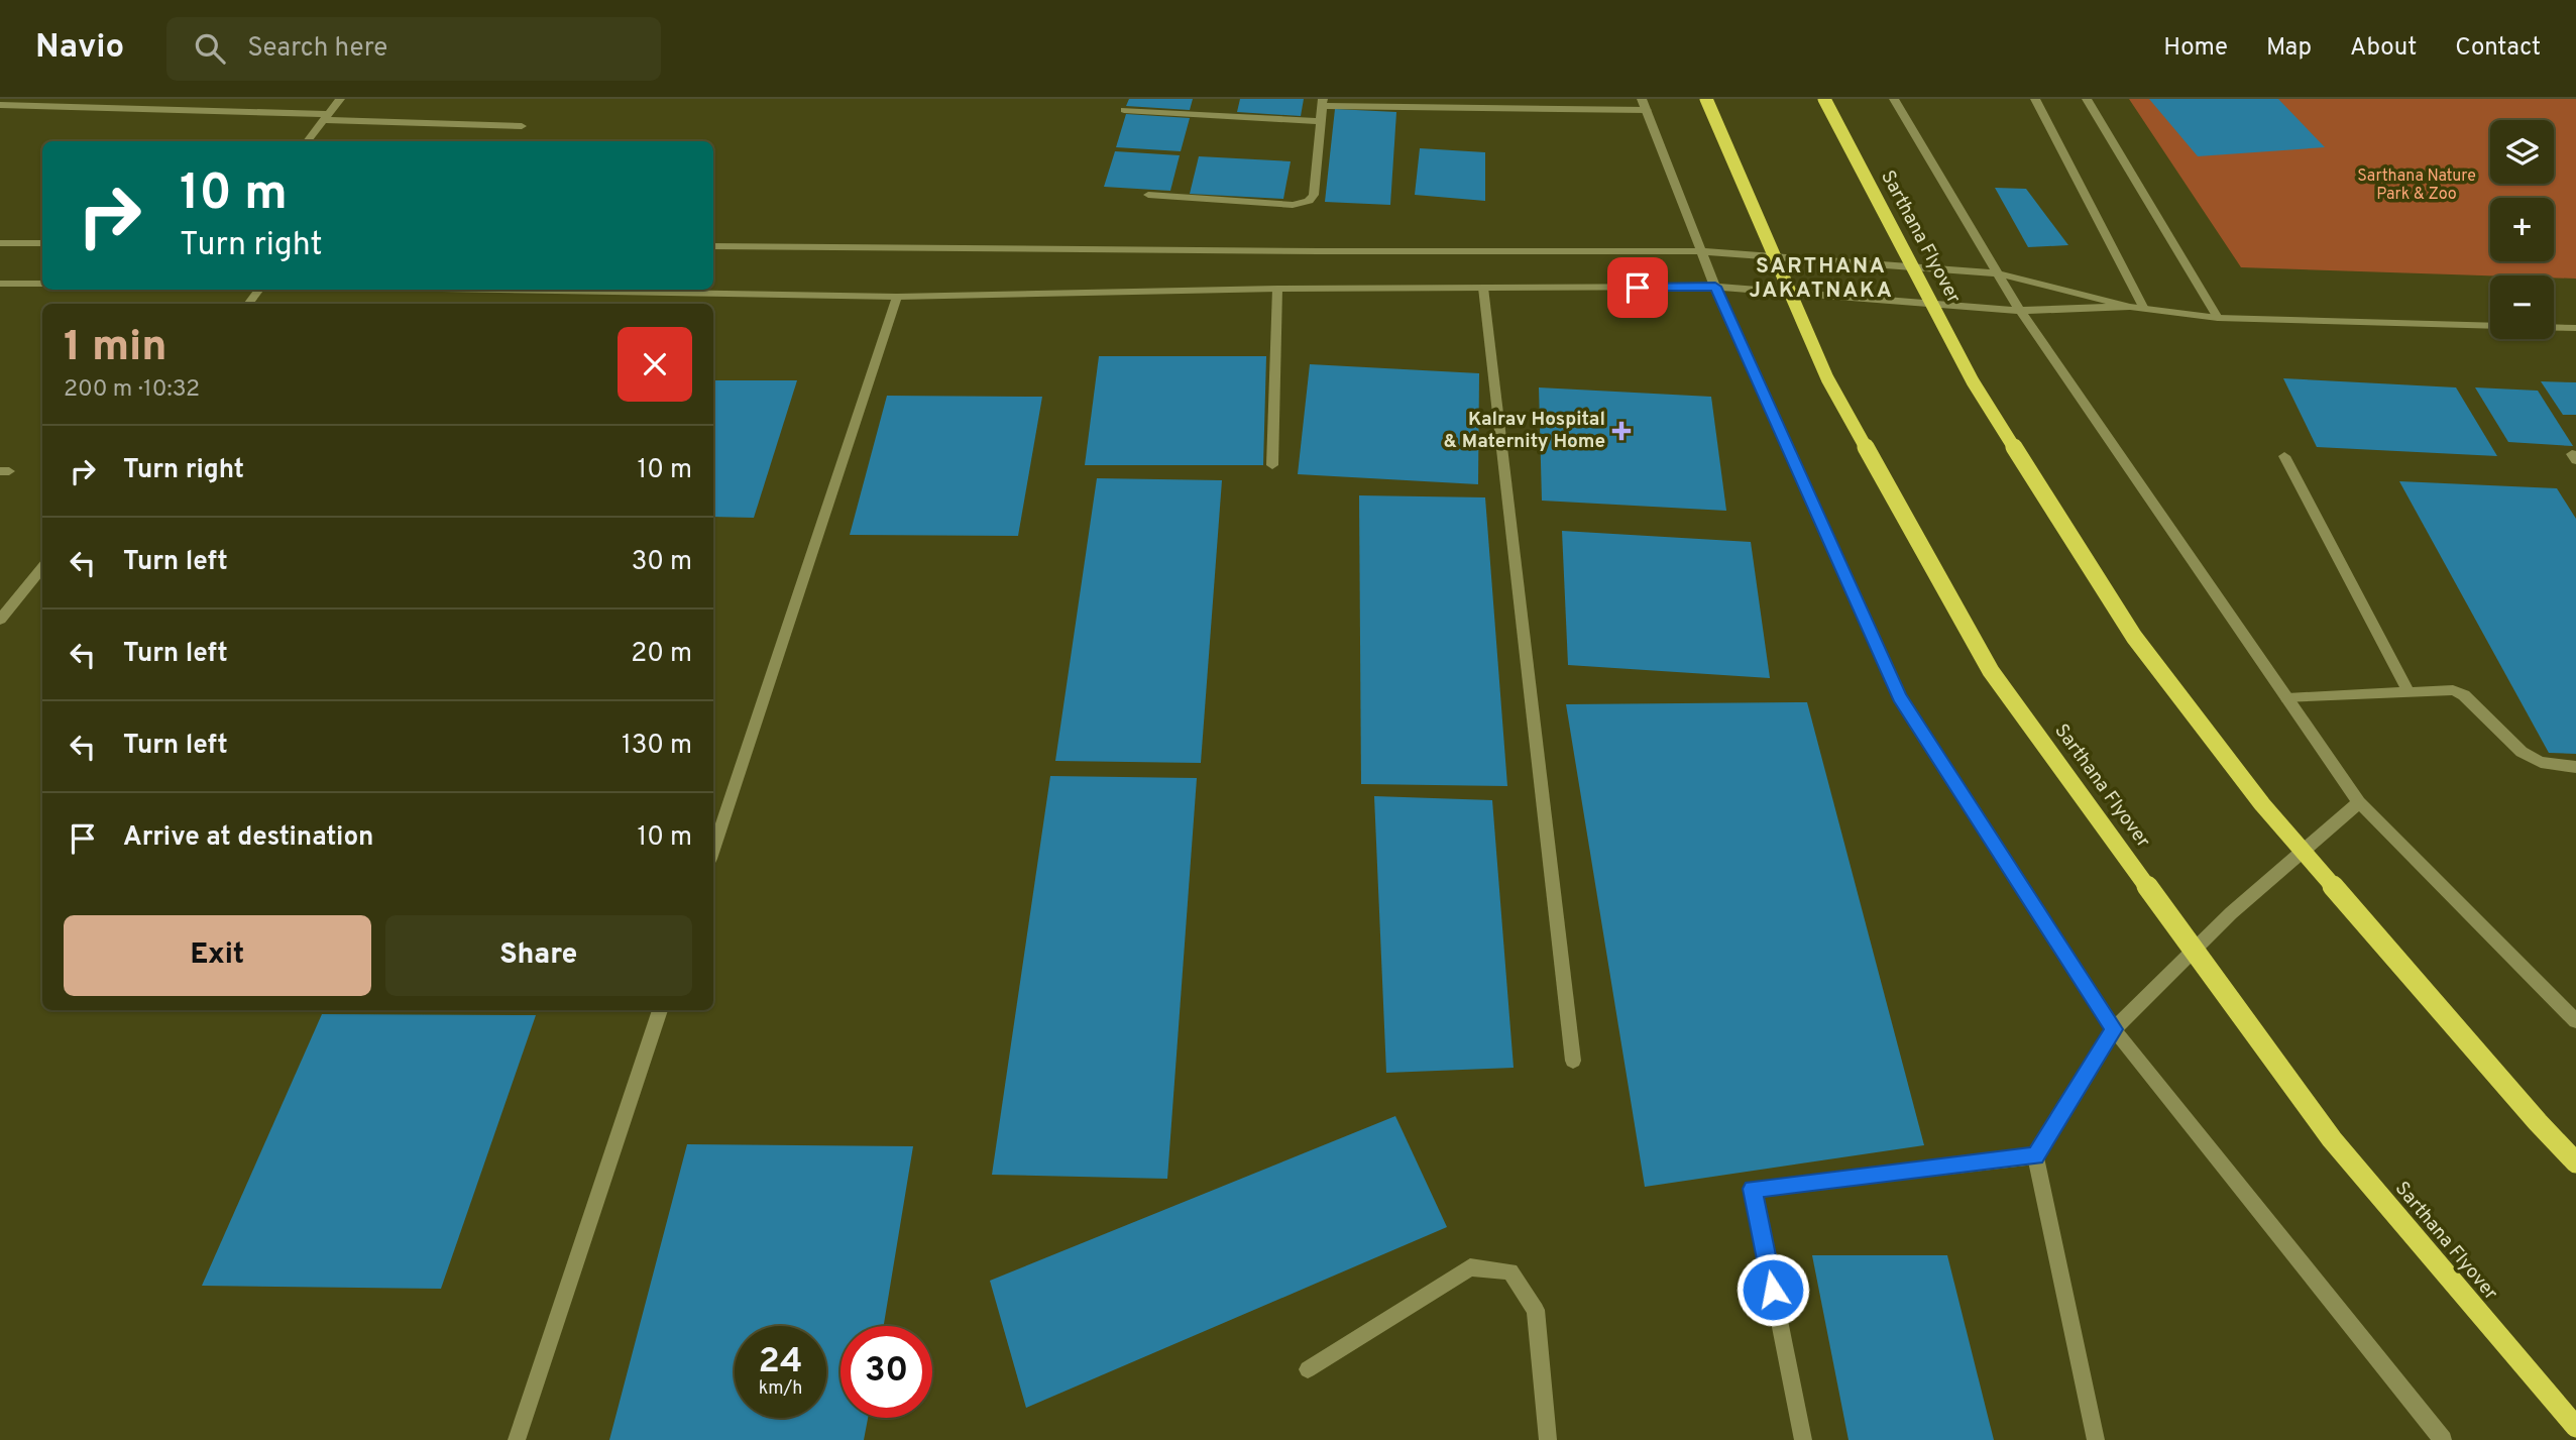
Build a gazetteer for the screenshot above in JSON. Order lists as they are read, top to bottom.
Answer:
{
  "streets": {
    "main road": ["Sarthana Flyover"]
  },
  "districts": ["SARTHANA JAKATNAKA"],
  "parks": ["Sarthana Nature Park & Zoo"],
  "places": {
    "health": ["Kalrav Hospital & Maternity Home"]
  },
  "page": {
    "header": "Navio",
    "search": "Search here",
    "nav": [
      "Home",
      "Map",
      "About",
      "Contact"
    ],
    "map_buttons": ["+", "−"],
    "turn": ["10 m", "Turn right"],
    "heading": ["1 min", "200 m · 10:32"],
    "list": [
      {
        "name": "Turn right",
        "value": "10 m"
      },
      {
        "name": "Turn left",
        "value": "30 m"
      },
      {
        "name": "Turn left",
        "value": "20 m"
      },
      {
        "name": "Turn left",
        "value": "130 m"
      },
      {
        "name": "Arrive at destination",
        "value": "10 m"
      }
    ],
    "buttons": ["Exit", "Share"],
    "speed": "24 km/h",
    "limit": "30"
  }
}
